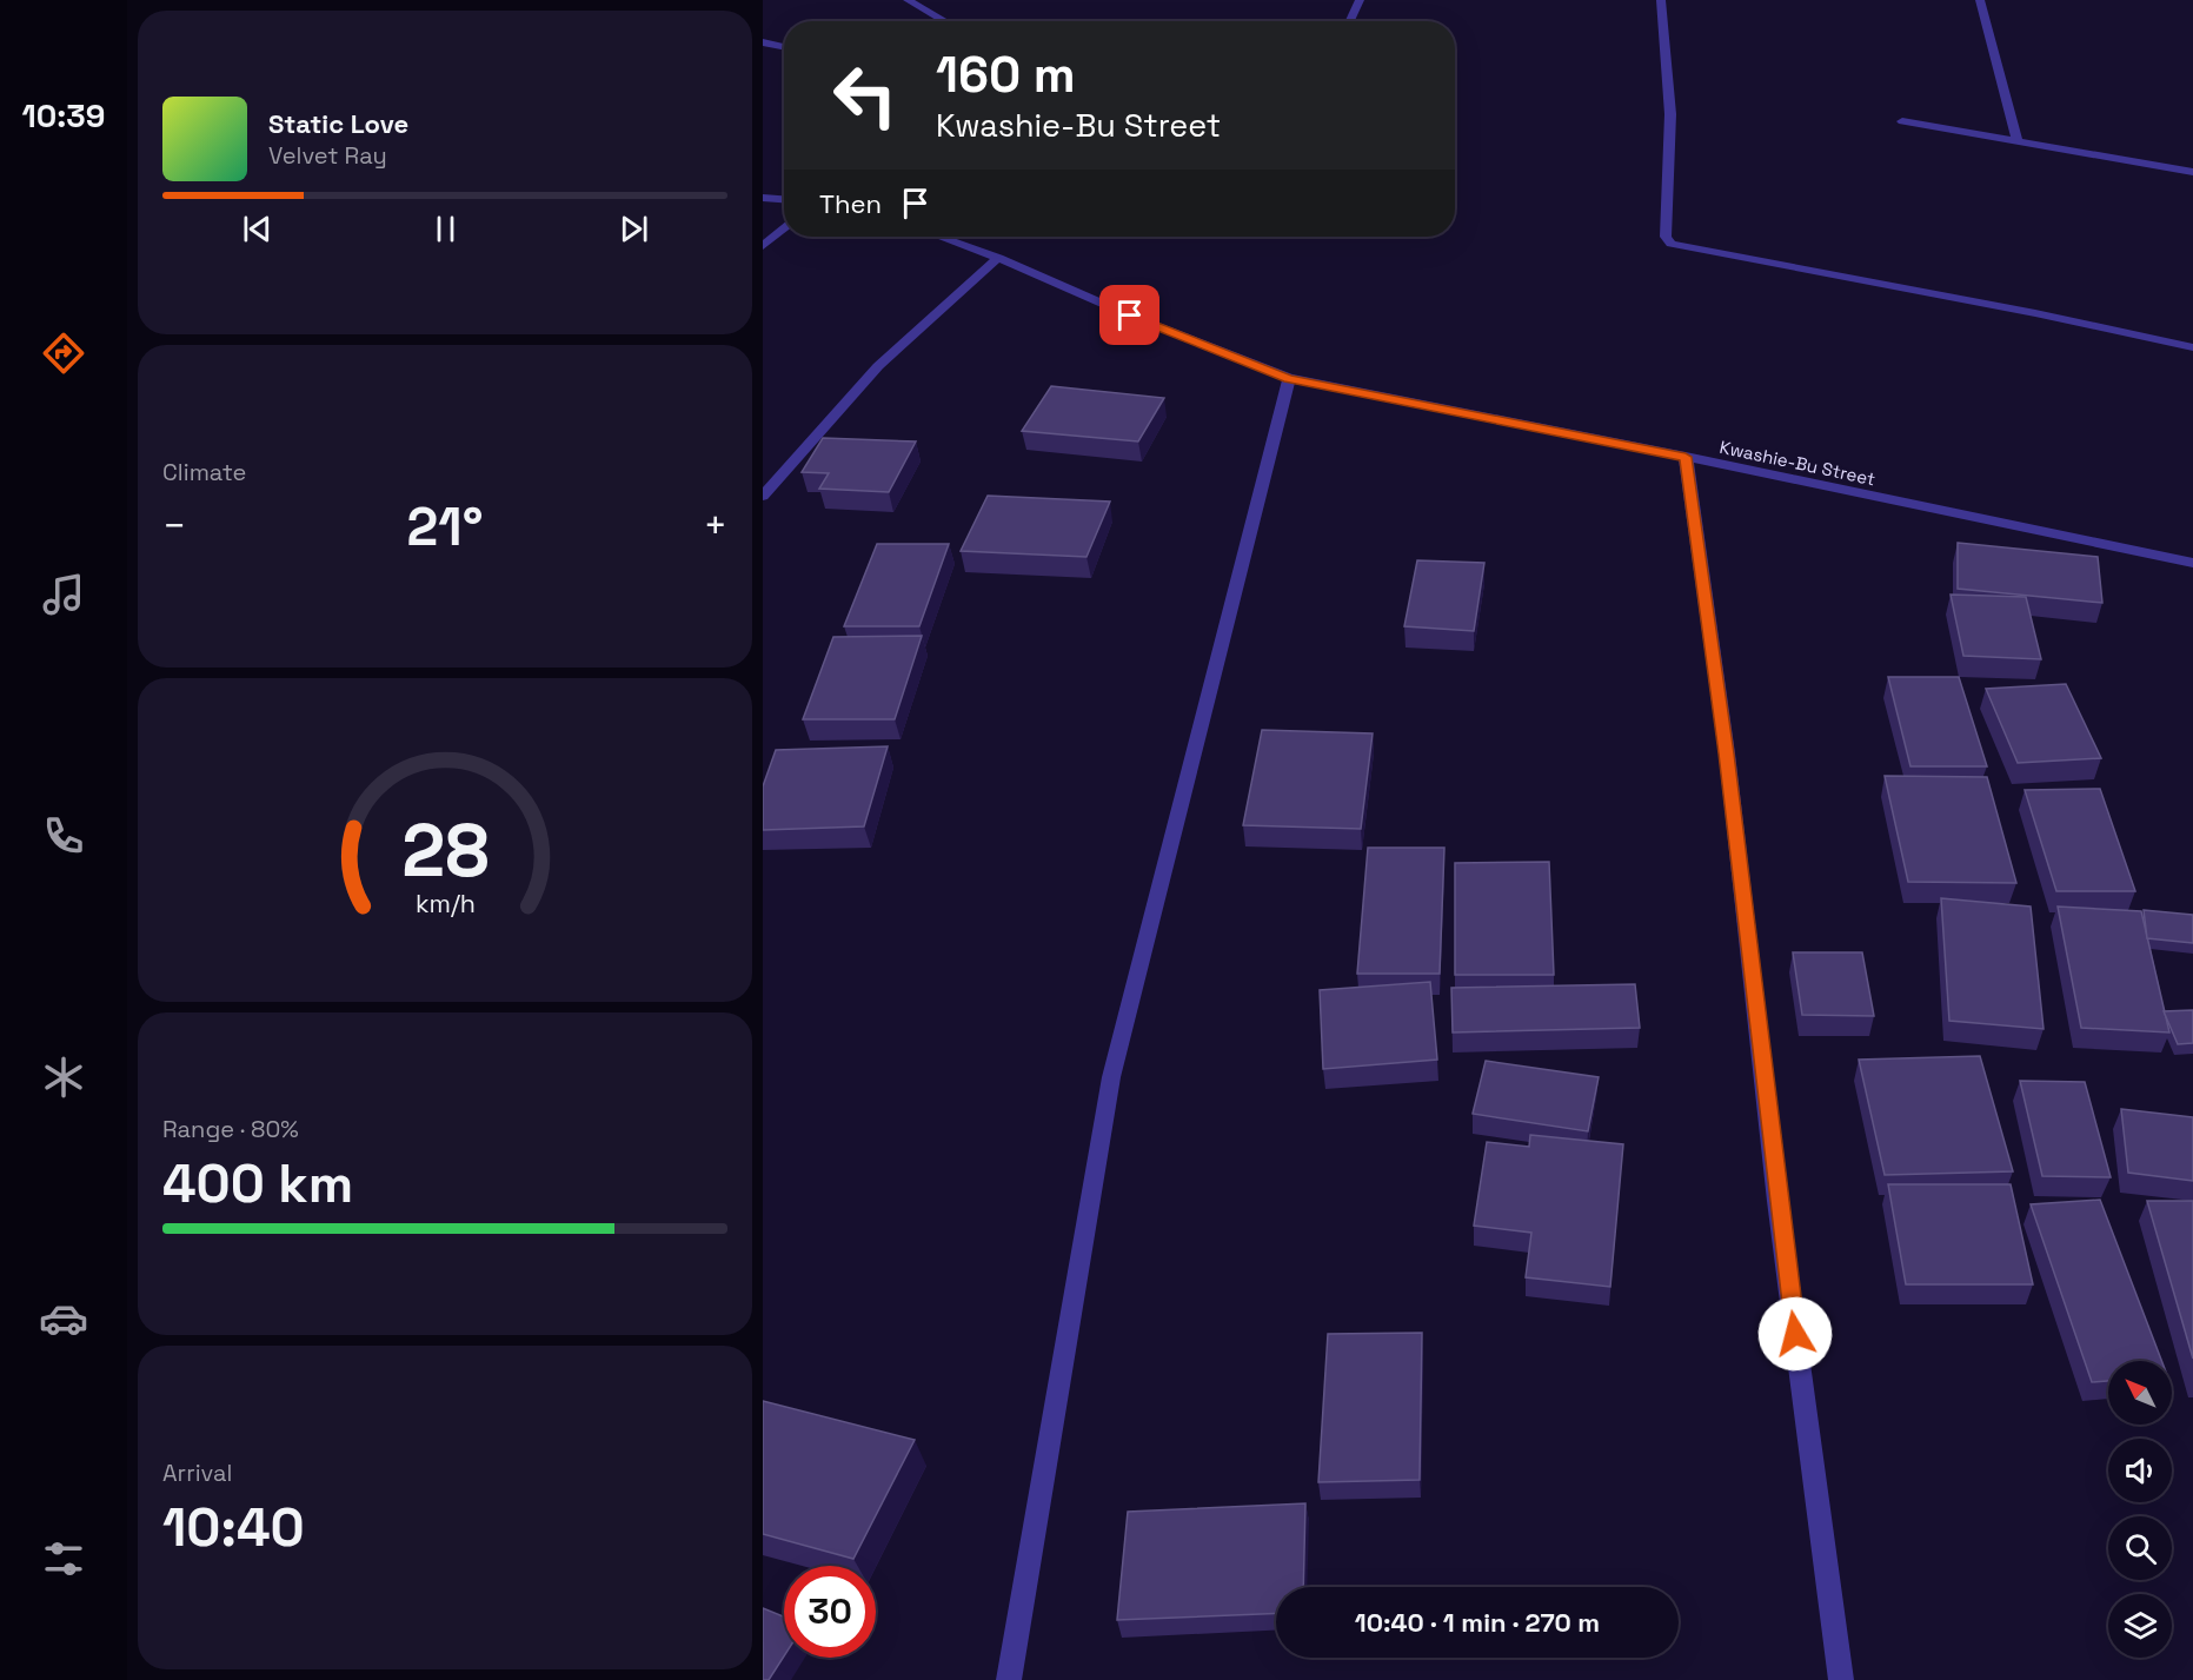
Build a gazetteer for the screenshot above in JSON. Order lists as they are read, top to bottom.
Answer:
{
  "streets": {
    "street": ["Kwashie-Bu Street"]
  },
  "north": "top left",
  "page": {
    "tabs": "10:39",
    "turn": ["160 m", "Kwashie-Bu Street"],
    "song": ["Static Love", "Velvet Ray"],
    "then": "Then",
    "tile": [
      "Climate",
      ["Range · 80%", "400 km"],
      ["Arrival", "10:40"]
    ],
    "heat": ["−", "21°", "+"],
    "limit": "30",
    "trip": "10:40 · 1 min · 270 m",
    "gauge": ["28", "km/h"]
  }
}
